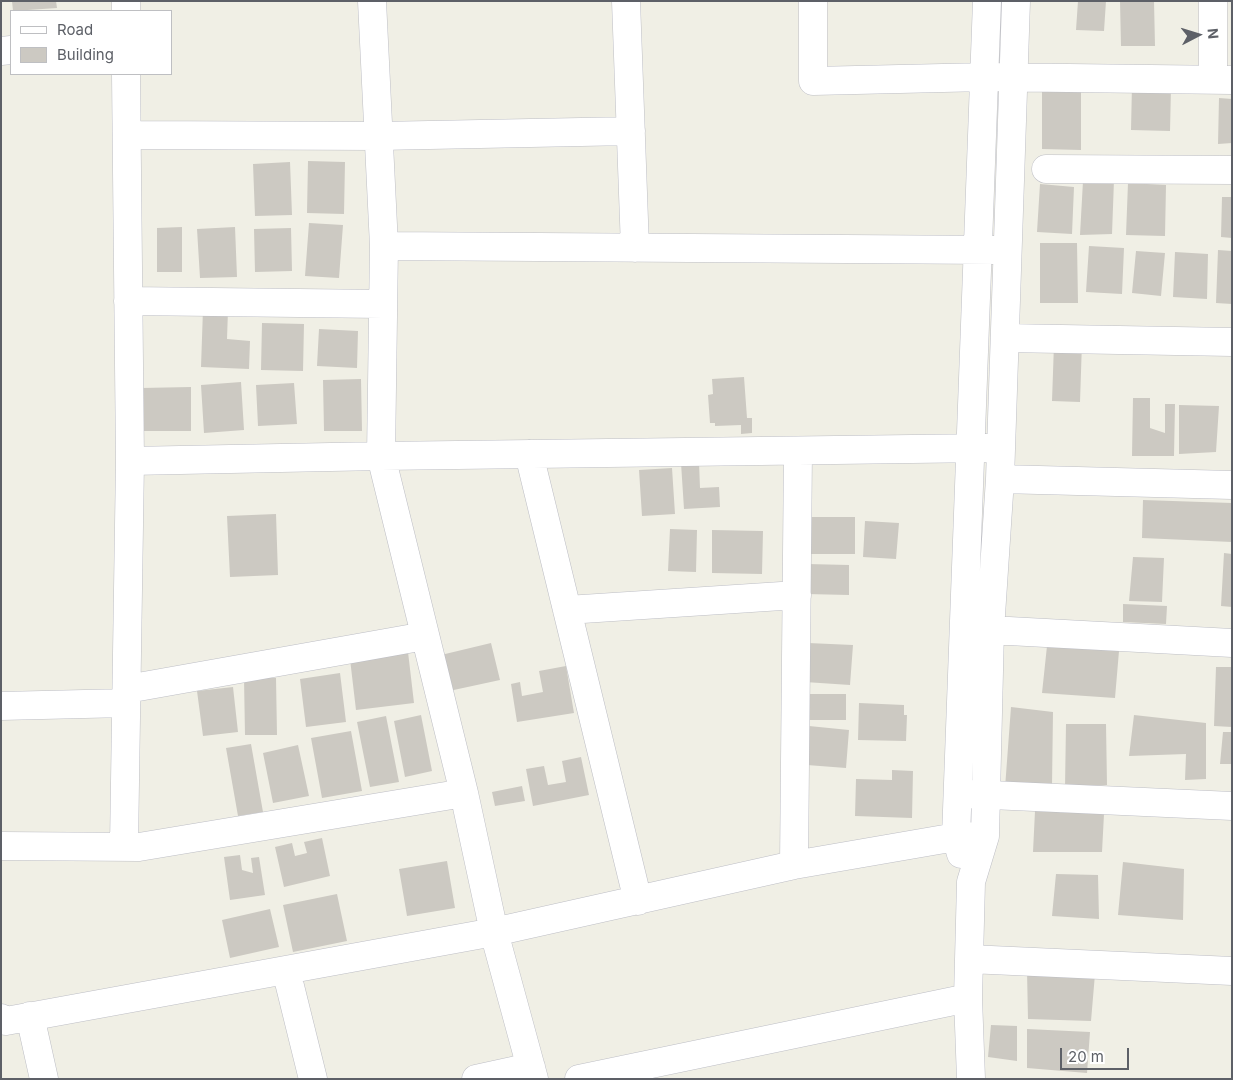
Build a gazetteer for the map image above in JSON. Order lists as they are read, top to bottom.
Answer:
{
  "legend": ["Road", "Building"],
  "scale_bar": "20 m",
  "north": "right"
}
